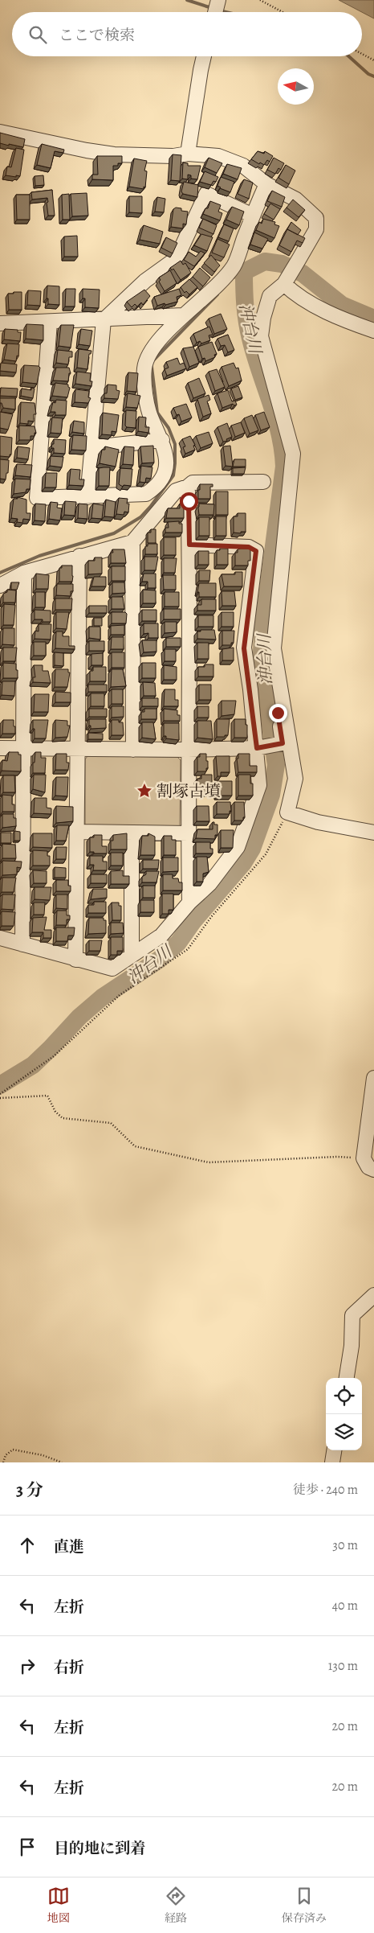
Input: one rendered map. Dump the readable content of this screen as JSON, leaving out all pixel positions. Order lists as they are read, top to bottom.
{
  "water": ["沖台川"],
  "places": {
    "place": ["割塚古墳"]
  },
  "north": "left",
  "page": {
    "search": "ここで検索",
    "heading": ["3 分", "徒歩 · 240 m"],
    "list": [
      ["直進", "30 m"],
      ["左折", "40 m"],
      ["右折", "130 m"],
      ["左折", "20 m"],
      ["左折", "20 m"],
      "目的地に到着"
    ],
    "nav": ["地図", "経路", "保存済み"]
  }
}
